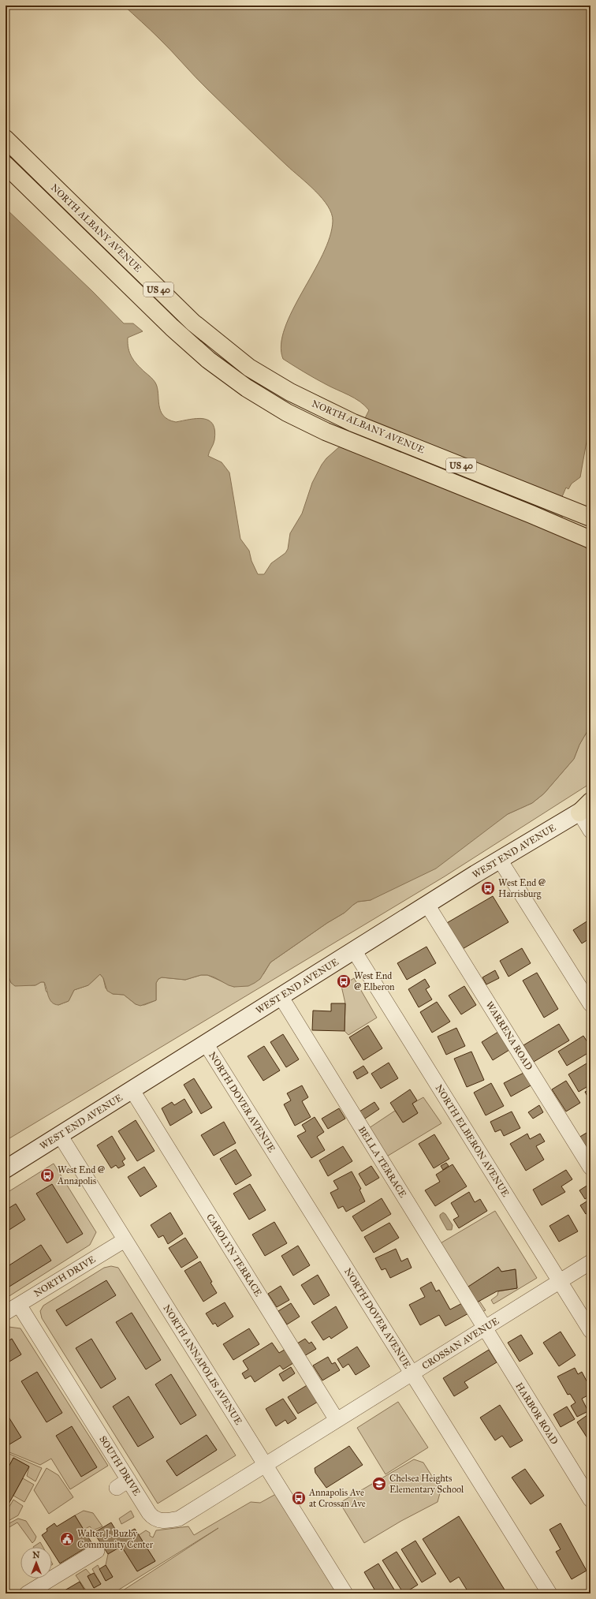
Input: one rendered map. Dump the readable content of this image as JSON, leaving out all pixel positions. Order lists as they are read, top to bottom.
{
  "streets": {
    "highway": ["NORTH ALBANY AVENUE", "US 40"],
    "main road": ["WEST END AVENUE"],
    "street": [
      "WARRENA ROAD",
      "NORTH DOVER AVENUE",
      "NORTH ELBERON AVENUE",
      "BELLA TERRACE",
      "CAROLYN TERRACE",
      "NORTH DRIVE",
      "CROSSAN AVENUE",
      "NORTH ANNAPOLIS AVENUE",
      "HARBOR ROAD",
      "SOUTH DRIVE"
    ]
  },
  "crossings": [
    ["WEST END AVENUE", "WARRENA ROAD"],
    ["WEST END AVENUE", "NORTH DOVER AVENUE"],
    ["WEST END AVENUE", "NORTH ELBERON AVENUE"],
    ["WEST END AVENUE", "BELLA TERRACE"],
    ["WEST END AVENUE", "CAROLYN TERRACE"],
    ["WEST END AVENUE", "NORTH ANNAPOLIS AVENUE"],
    ["NORTH DOVER AVENUE", "CROSSAN AVENUE"],
    ["NORTH ELBERON AVENUE", "CROSSAN AVENUE"],
    ["BELLA TERRACE", "CROSSAN AVENUE"],
    ["BELLA TERRACE", "HARBOR ROAD"],
    ["CAROLYN TERRACE", "CROSSAN AVENUE"],
    ["NORTH DRIVE", "NORTH ANNAPOLIS AVENUE"],
    ["NORTH DRIVE", "SOUTH DRIVE"],
    ["CROSSAN AVENUE", "NORTH ANNAPOLIS AVENUE"],
    ["CROSSAN AVENUE", "HARBOR ROAD"],
    ["CROSSAN AVENUE", "SOUTH DRIVE"],
    ["NORTH ANNAPOLIS AVENUE", "SOUTH DRIVE"]
  ],
  "places": {
    "bus stop": [
      "West End @ Harrisburg",
      "West End @ Elberon",
      "West End @ Annapolis",
      "Annapolis Ave at Crossan Ave"
    ],
    "school or university": ["Chelsea Heights Elementary School"],
    "public building": ["Walter J. Buzby Community Center"]
  },
  "north": "top"
}
